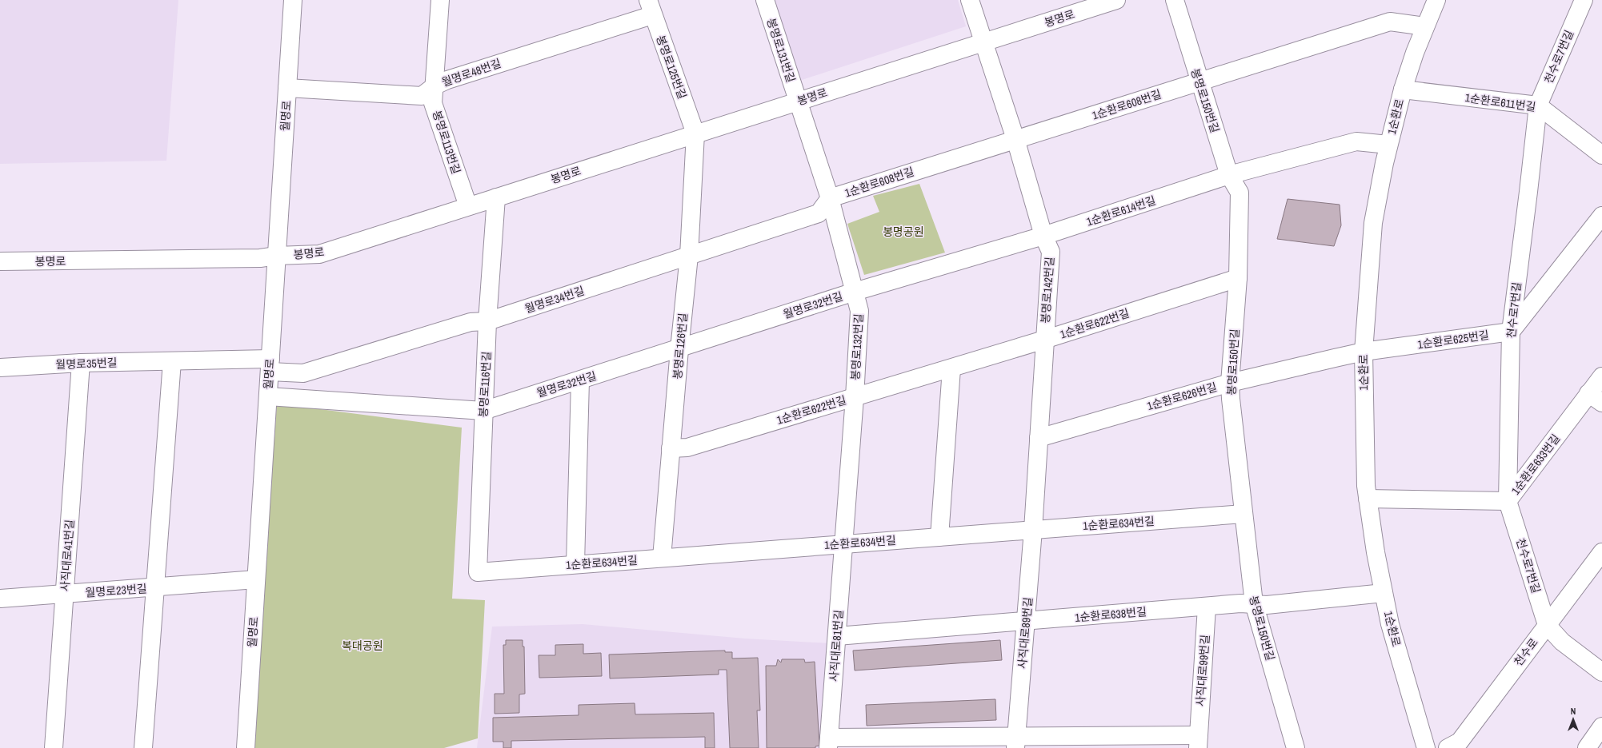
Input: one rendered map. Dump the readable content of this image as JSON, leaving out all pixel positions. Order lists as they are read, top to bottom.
{
  "streets": {
    "street": [
      "봉명로",
      "봉명로131번길",
      "천수로7번길",
      "봉명로125번길",
      "월명로48번길",
      "봉명로150번길",
      "1순환로611번길",
      "1순환로608번길",
      "월명로",
      "1순환로",
      "봉명로113번길",
      "1순환로614번길",
      "봉명로142번길",
      "월명로34번길",
      "월명로32번길",
      "1순환로622번길",
      "1순환로625번길",
      "봉명로126번길",
      "봉명로132번길",
      "월명로35번길",
      "봉명로116번길",
      "1순환로626번길",
      "1순환로633번길",
      "1순환로634번길",
      "사직대로41번길",
      "월명로23번길",
      "1순환로638번길",
      "사직대로89번길",
      "사직대로81번길",
      "천수로",
      "사직대로99번길"
    ]
  },
  "crossings": [
    ["봉명로", "봉명로131번길"],
    ["봉명로", "봉명로125번길"],
    ["봉명로", "월명로"],
    ["봉명로", "봉명로113번길"],
    ["봉명로", "봉명로142번길"],
    ["봉명로", "봉명로126번길"],
    ["봉명로", "봉명로132번길"],
    ["봉명로", "봉명로116번길"],
    ["봉명로131번길", "봉명로132번길"],
    ["천수로7번길", "1순환로611번길"],
    ["천수로7번길", "1순환로625번길"],
    ["천수로7번길", "1순환로633번길"],
    ["천수로7번길", "천수로"],
    ["봉명로125번길", "월명로48번길"],
    ["봉명로125번길", "봉명로126번길"],
    ["월명로48번길", "월명로"],
    ["월명로48번길", "봉명로113번길"],
    ["봉명로150번길", "1순환로608번길"],
    ["봉명로150번길", "1순환로614번길"],
    ["봉명로150번길", "1순환로622번길"],
    ["봉명로150번길", "1순환로626번길"],
    ["봉명로150번길", "1순환로634번길"],
    ["봉명로150번길", "1순환로638번길"],
    ["1순환로611번길", "1순환로"],
    ["1순환로608번길", "1순환로"],
    ["1순환로608번길", "봉명로142번길"],
    ["1순환로608번길", "월명로34번길"],
    ["1순환로608번길", "봉명로132번길"],
    ["월명로", "월명로34번길"],
    ["월명로", "월명로32번길"],
    ["월명로", "월명로35번길"],
    ["월명로", "월명로23번길"],
    ["1순환로", "1순환로614번길"],
    ["1순환로", "1순환로625번길"],
    ["1순환로", "1순환로626번길"],
    ["1순환로", "1순환로633번길"],
    ["1순환로", "1순환로638번길"],
    ["1순환로614번길", "봉명로142번길"],
    ["1순환로614번길", "월명로32번길"],
    ["1순환로614번길", "봉명로132번길"],
    ["봉명로142번길", "1순환로622번길"],
    ["봉명로142번길", "1순환로626번길"],
    ["봉명로142번길", "1순환로634번길"],
    ["봉명로142번길", "사직대로89번길"],
    ["월명로34번길", "봉명로126번길"],
    ["월명로34번길", "봉명로132번길"],
    ["월명로34번길", "월명로35번길"],
    ["월명로34번길", "봉명로116번길"],
    ["월명로32번길", "봉명로126번길"],
    ["월명로32번길", "봉명로132번길"],
    ["월명로32번길", "봉명로116번길"],
    ["1순환로622번길", "봉명로126번길"],
    ["1순환로622번길", "봉명로132번길"],
    ["1순환로625번길", "1순환로626번길"],
    ["봉명로126번길", "1순환로634번길"],
    ["봉명로132번길", "1순환로634번길"],
    ["봉명로132번길", "사직대로81번길"],
    ["월명로35번길", "사직대로41번길"],
    ["월명로35번길", "월명로23번길"],
    ["봉명로116번길", "1순환로634번길"],
    ["1순환로634번길", "사직대로89번길"],
    ["1순환로634번길", "사직대로81번길"],
    ["사직대로41번길", "월명로23번길"],
    ["1순환로638번길", "사직대로89번길"],
    ["1순환로638번길", "사직대로81번길"],
    ["1순환로638번길", "사직대로99번길"],
    ["사직대로89번길", "사직대로99번길"]
  ],
  "parks": ["봉명공원", "복대공원"],
  "north": "top"
}
